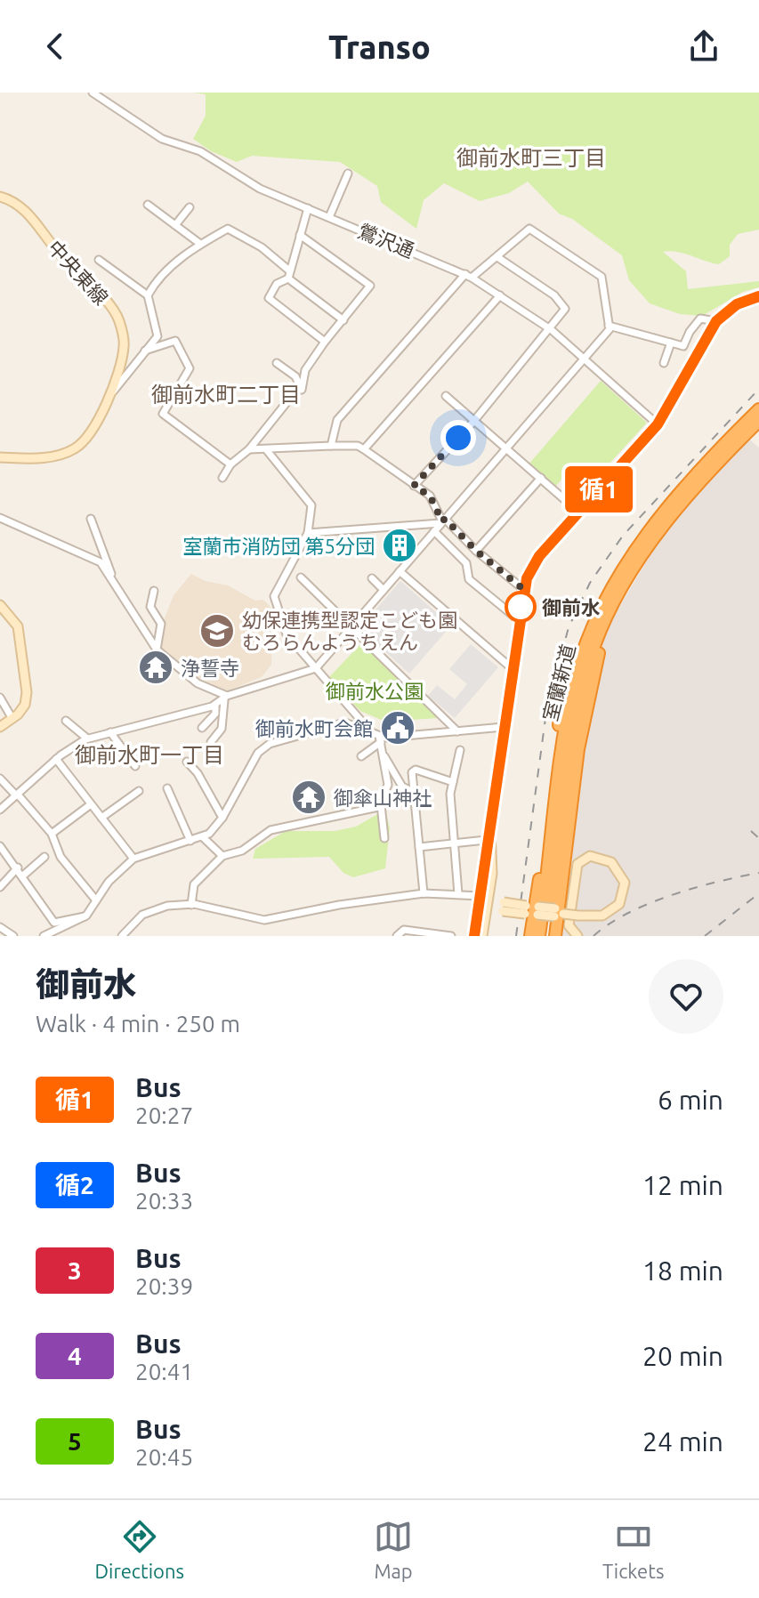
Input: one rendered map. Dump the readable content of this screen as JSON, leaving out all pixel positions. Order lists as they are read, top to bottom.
{
  "streets": {
    "highway": ["室蘭新道"],
    "street": ["鶯沢通", "中央東線"]
  },
  "districts": ["御前水町三丁目", "御前水町二丁目", "御前水町一丁目"],
  "parks": ["御前水公園"],
  "places": {
    "building": ["室蘭市消防団 第5分団"],
    "other": ["御前水"],
    "school or university": ["幼保連携型認定こども園 むろらんようちえん"],
    "temple": ["浄誓寺", "御傘山神社"],
    "public building": ["御前水町会館"]
  },
  "lines": ["bus line 循1"],
  "page": {
    "header": "Transo",
    "on_map": "循1",
    "heading": ["御前水", "Walk · 4 min · 250 m"],
    "list": [
      {
        "mark": "循1",
        "name": "Bus",
        "note": "20:27",
        "value": "6 min"
      },
      {
        "mark": "循2",
        "name": "Bus",
        "note": "20:33",
        "value": "12 min"
      },
      {
        "mark": "3",
        "name": "Bus",
        "note": "20:39",
        "value": "18 min"
      },
      {
        "mark": "4",
        "name": "Bus",
        "note": "20:41",
        "value": "20 min"
      },
      {
        "mark": "5",
        "name": "Bus",
        "note": "20:45",
        "value": "24 min"
      }
    ],
    "tabs": ["Directions", "Map", "Tickets"]
  }
}
